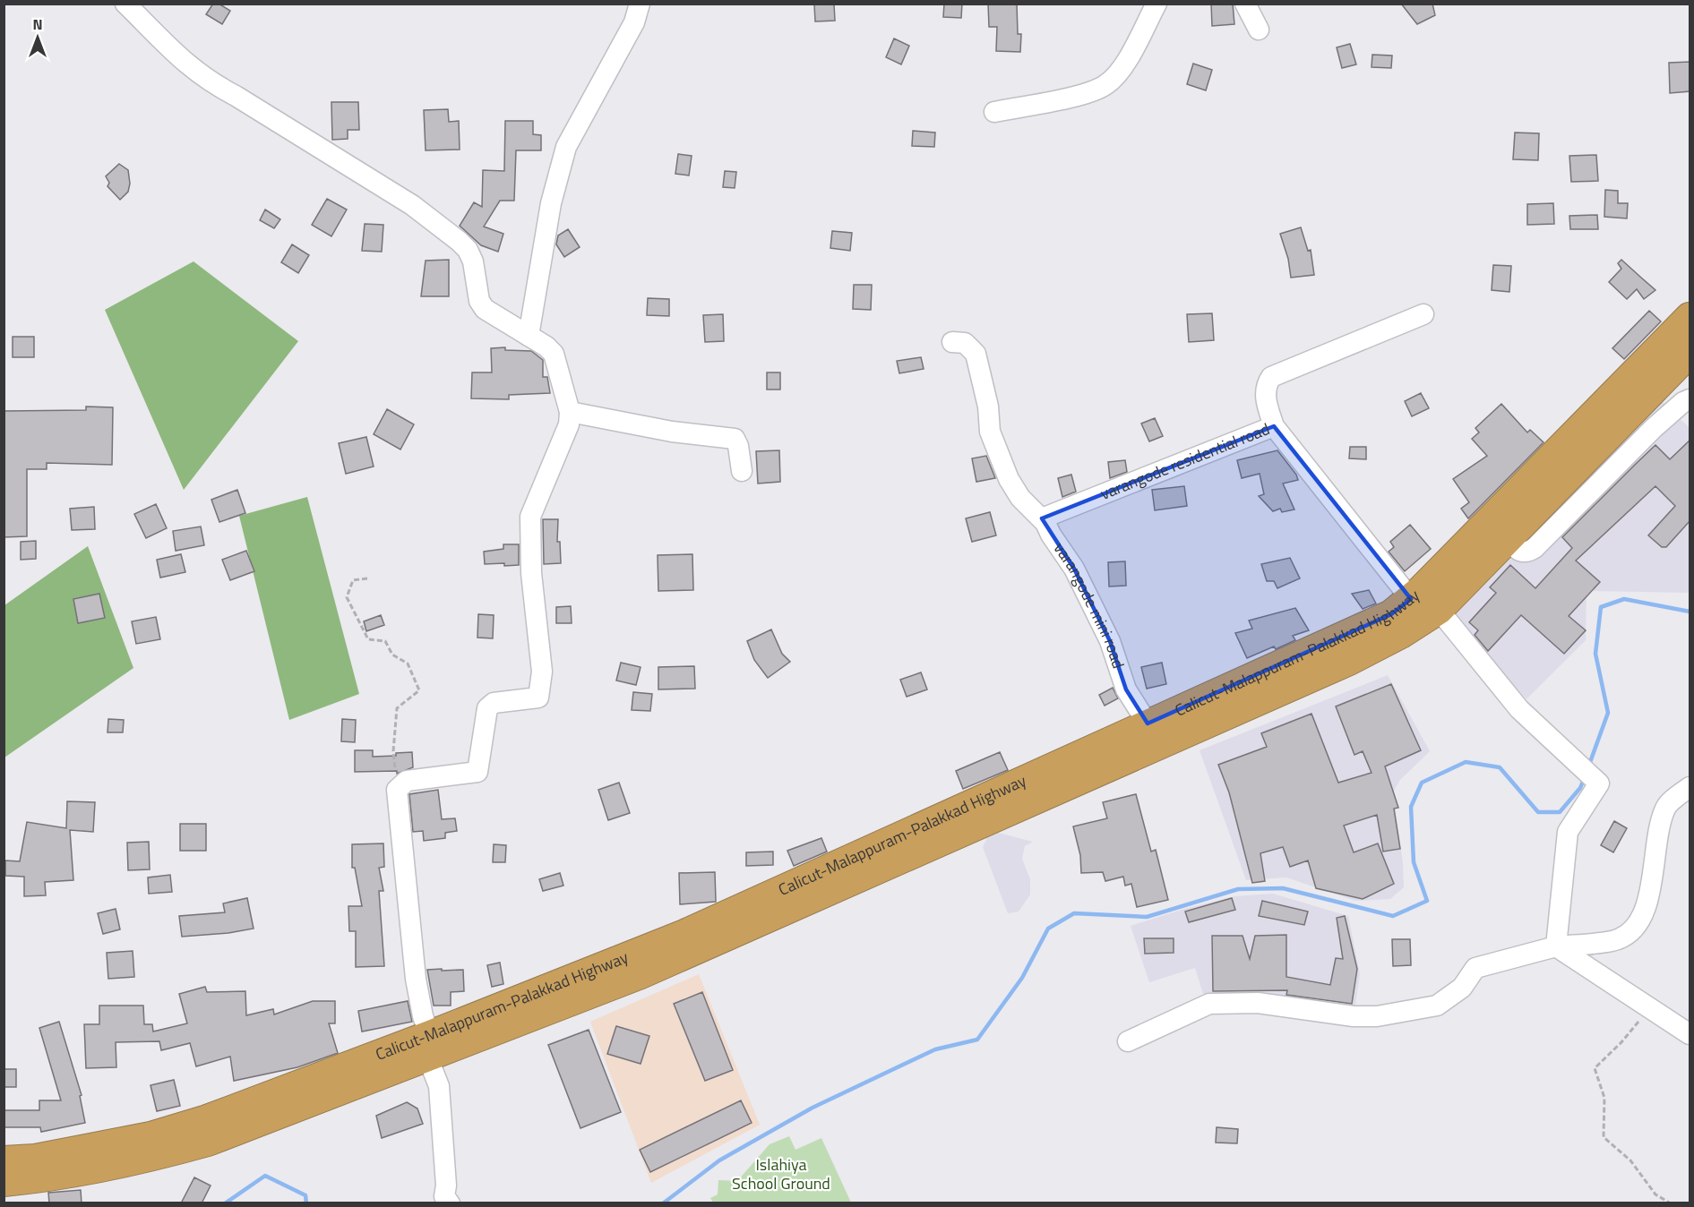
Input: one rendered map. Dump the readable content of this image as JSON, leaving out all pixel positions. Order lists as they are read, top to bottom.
{
  "streets": {
    "highway": ["Calicut-Malappuram-Palakkad Highway"],
    "street": ["varangode residential road", "varangode mini road"]
  },
  "crossings": [
    ["varangode residential road", "varangode mini road"],
    ["varangode residential road", "Calicut-Malappuram-Palakkad Highway"],
    ["varangode mini road", "Calicut-Malappuram-Palakkad Highway"]
  ],
  "parks": ["Islahiya School Ground"],
  "north": "top"
}
